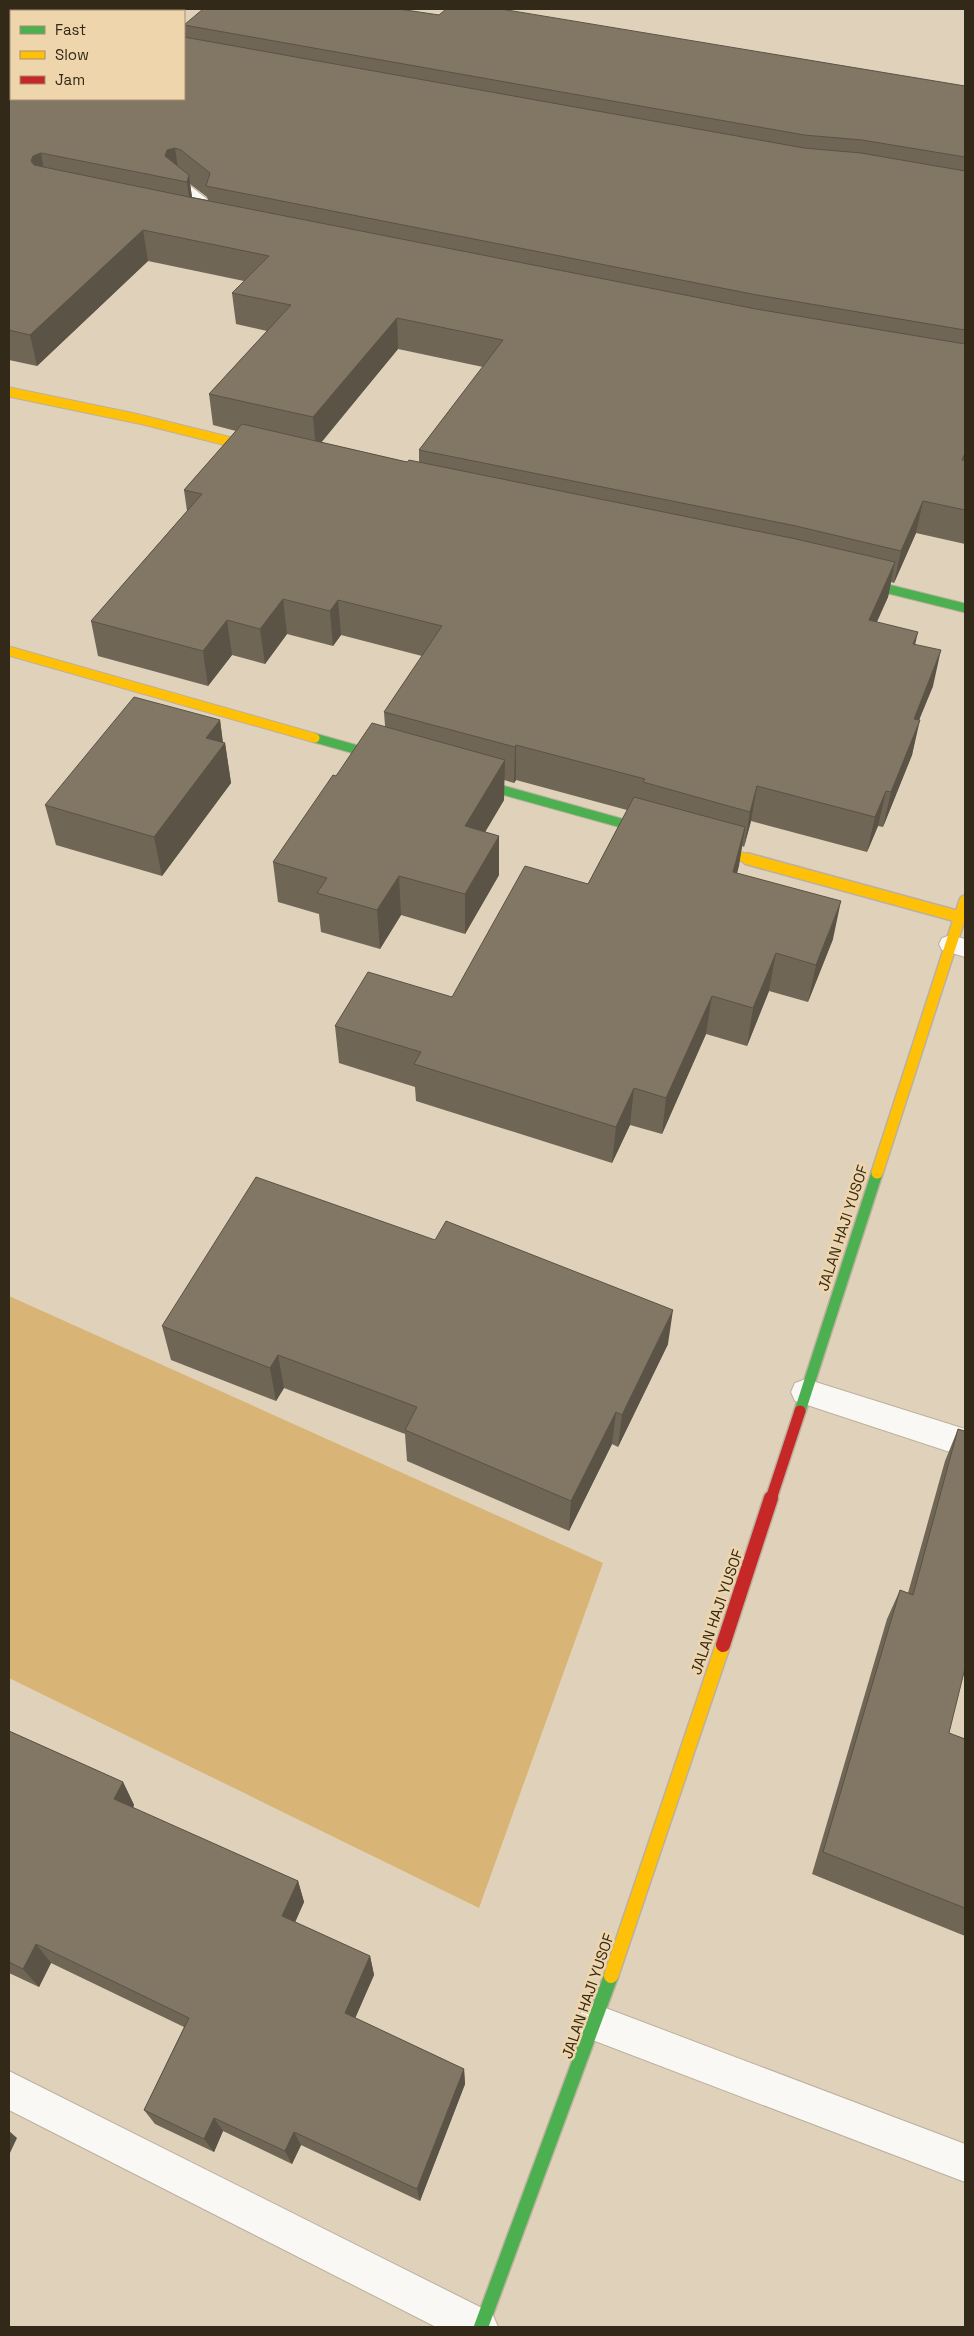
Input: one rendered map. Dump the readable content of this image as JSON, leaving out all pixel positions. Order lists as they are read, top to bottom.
{
  "streets": {
    "street": ["JALAN HAJI YUSOF"]
  },
  "legend": ["Fast", "Slow", "Jam"]
}
